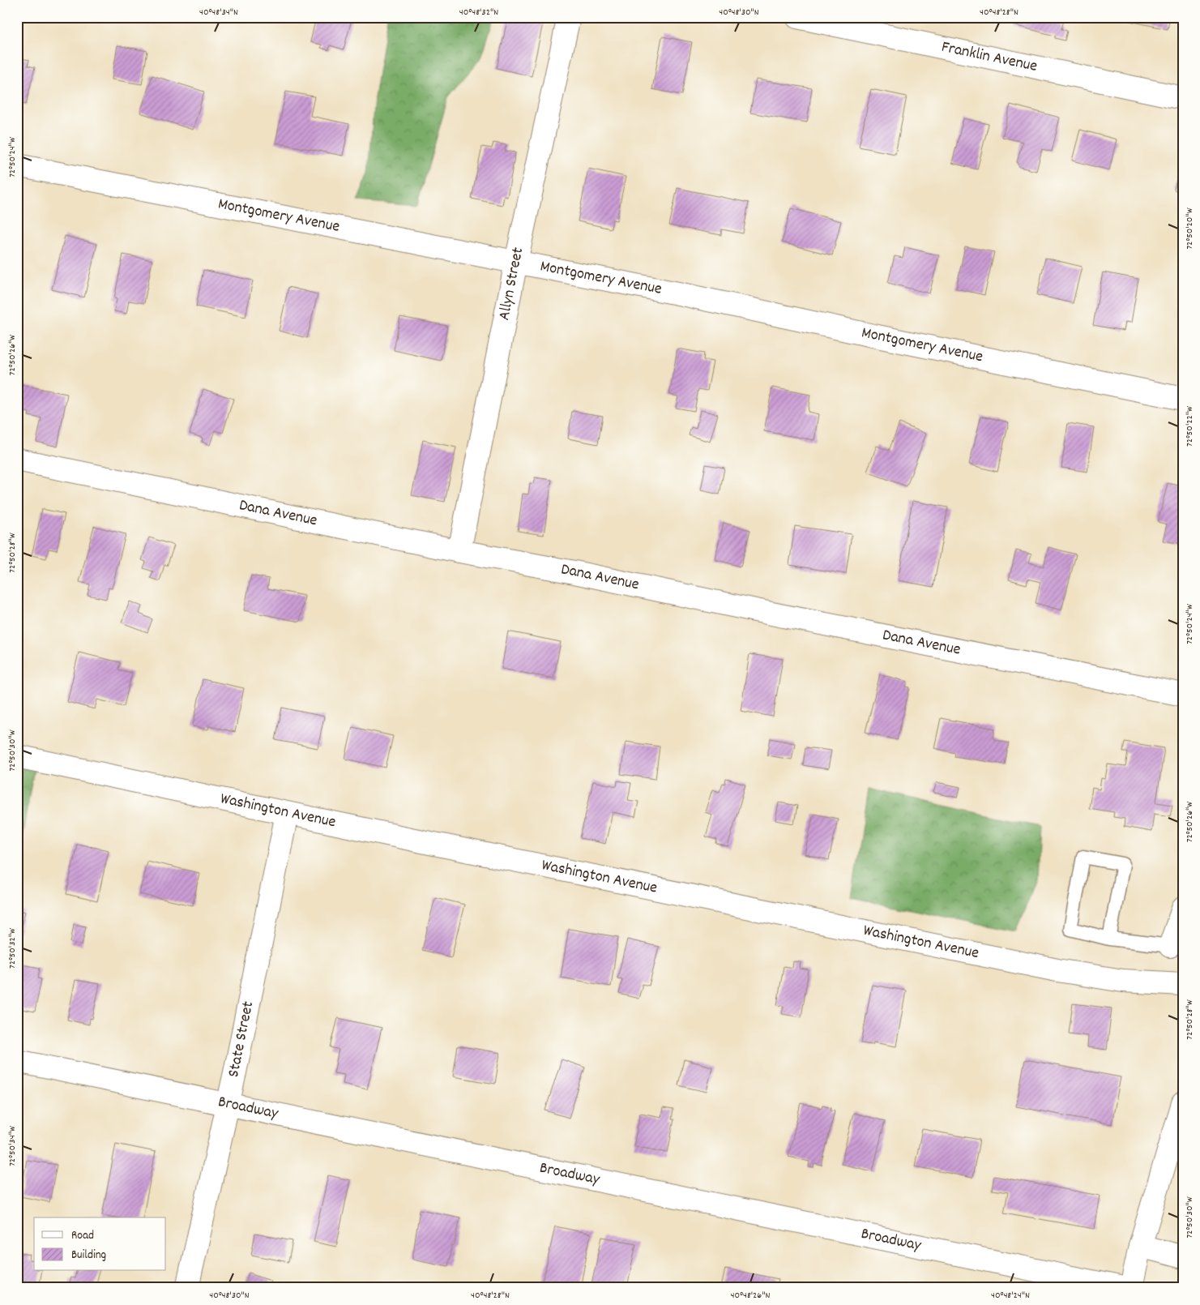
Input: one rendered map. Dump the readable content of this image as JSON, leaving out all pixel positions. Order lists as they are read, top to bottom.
{
  "streets": {
    "street": [
      "Franklin Avenue",
      "Montgomery Avenue",
      "Allyn Street",
      "Dana Avenue",
      "Washington Avenue",
      "State Street",
      "Broadway"
    ]
  },
  "crossings": [
    ["Montgomery Avenue", "Allyn Street"],
    ["Allyn Street", "Dana Avenue"],
    ["Washington Avenue", "State Street"],
    ["State Street", "Broadway"]
  ],
  "legend": ["Road", "Building"],
  "coordinates": [
    "40°48'34\"N",
    "40°48'32\"N",
    "40°48'30\"N",
    "40°48'28\"N",
    "72°50'24\"W",
    "72°50'20\"W",
    "72°50'26\"W",
    "72°50'22\"W",
    "72°50'28\"W",
    "72°50'30\"W",
    "72°50'32\"W",
    "72°50'34\"W",
    "40°48'26\"N",
    "40°48'24\"N"
  ]
}
